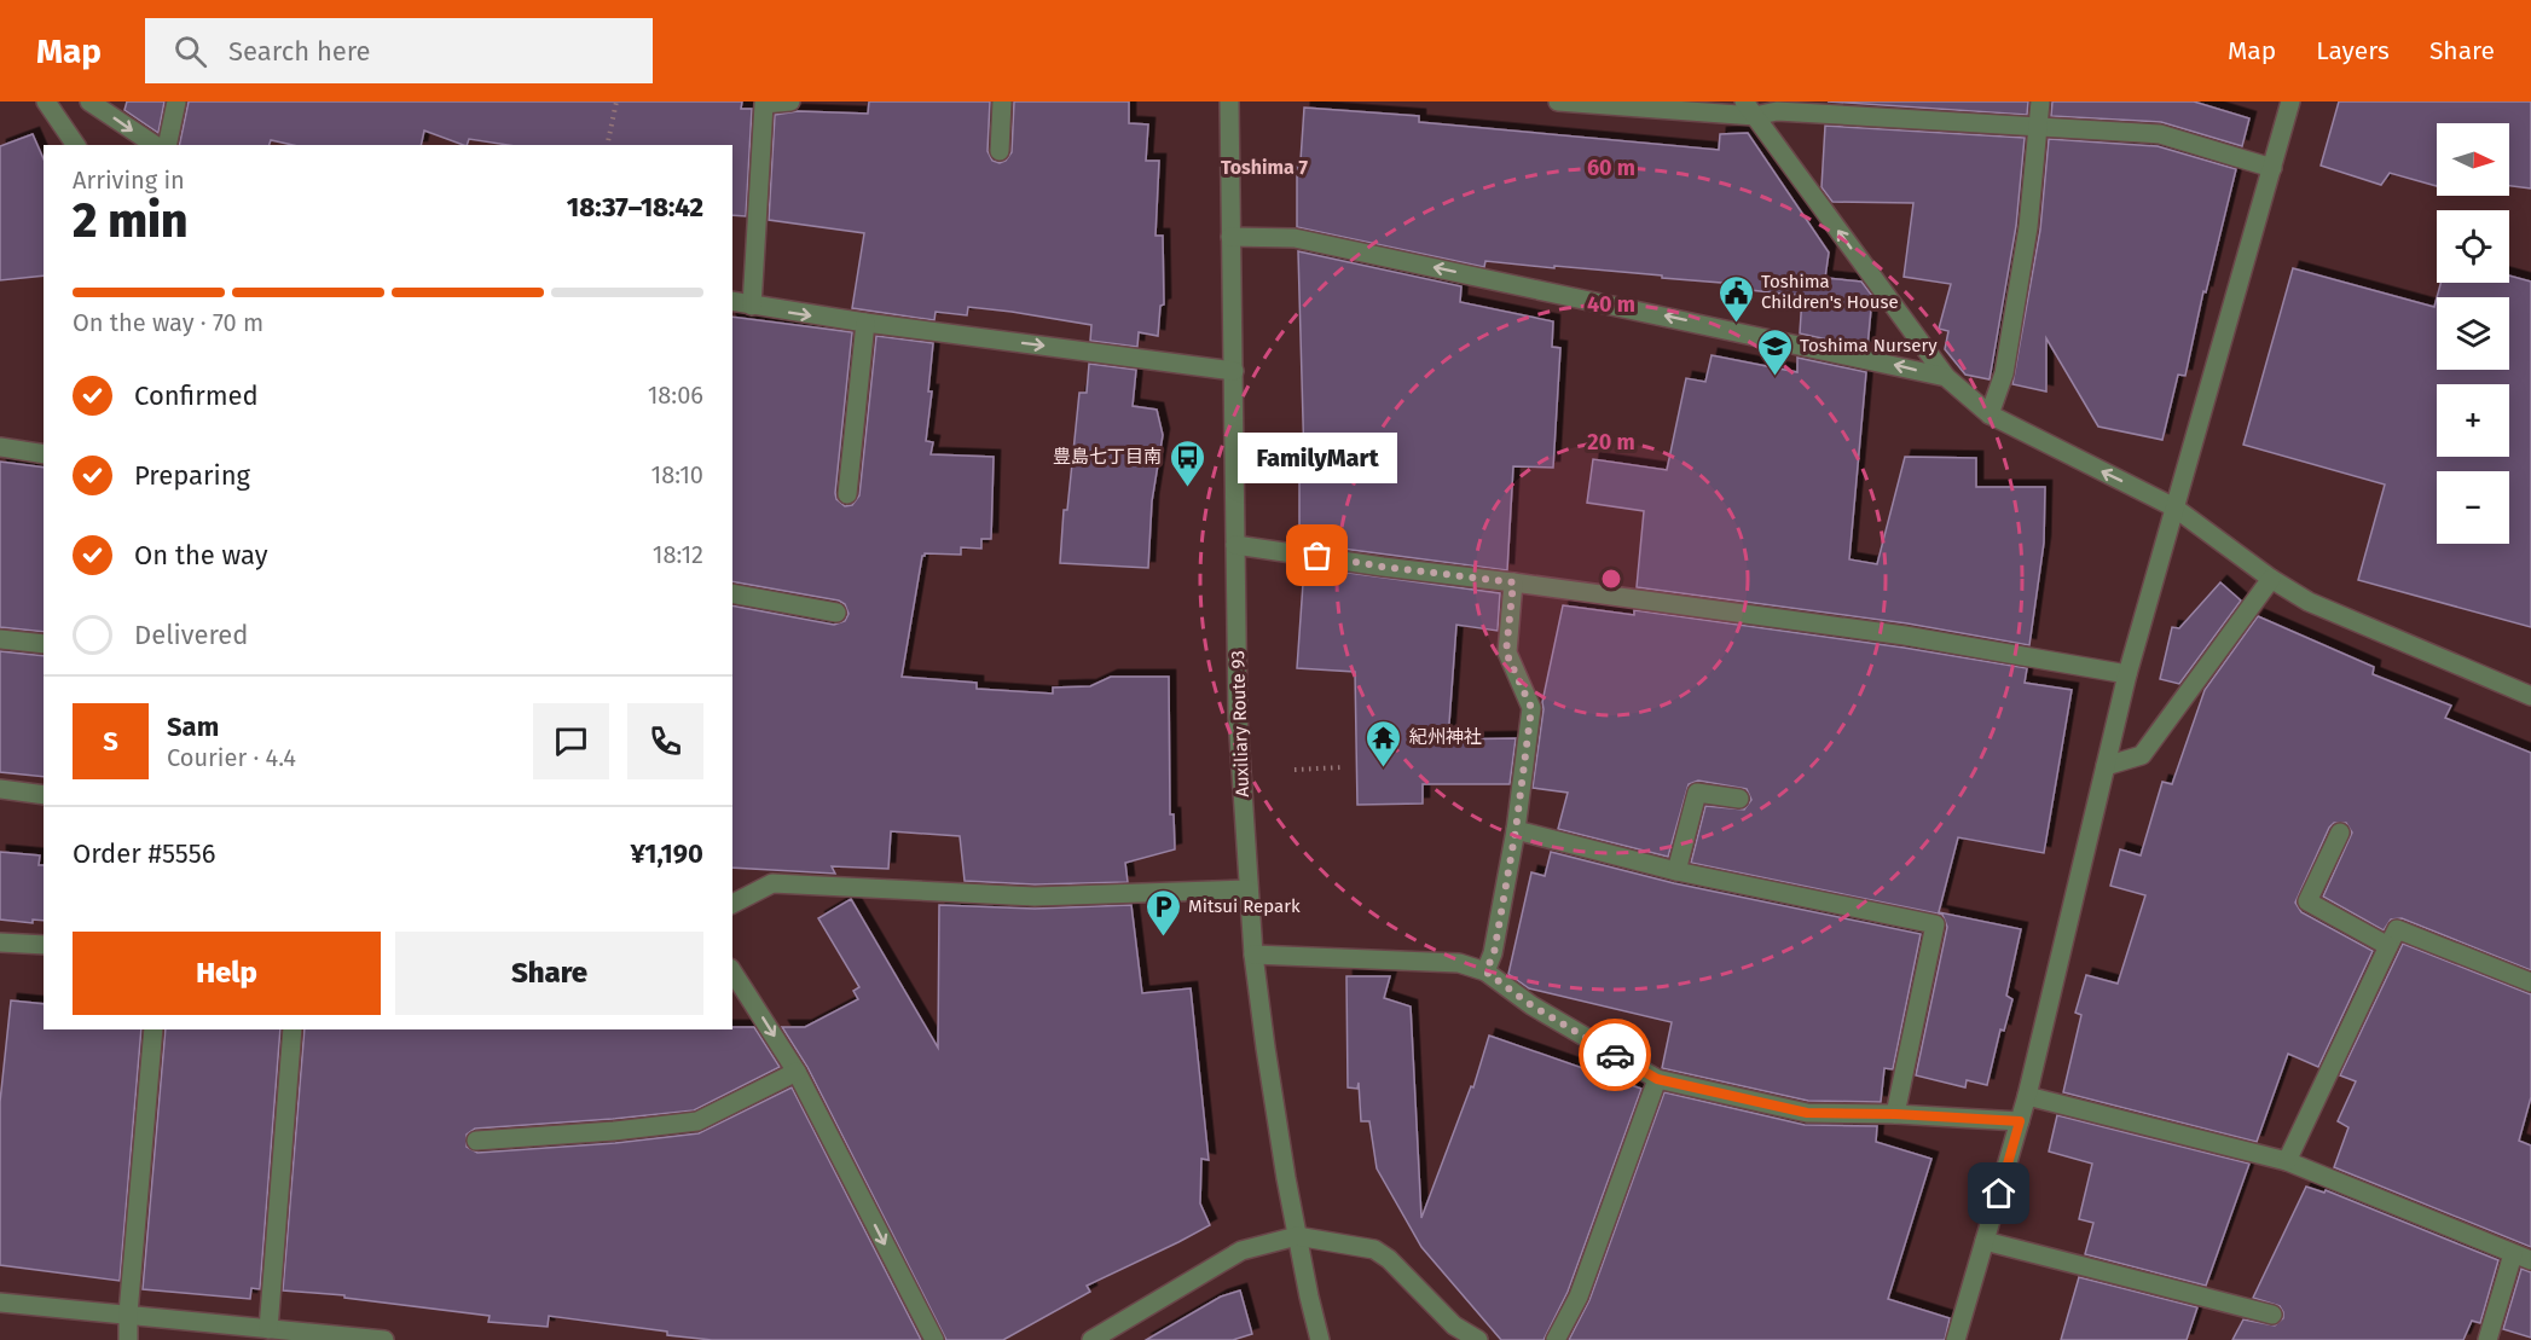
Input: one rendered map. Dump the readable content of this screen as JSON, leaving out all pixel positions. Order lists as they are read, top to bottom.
{
  "streets": {
    "street": ["Auxiliary Route 93"]
  },
  "districts": ["Toshima 7"],
  "places": {
    "public building": ["Toshima Children's House"],
    "school or university": ["Toshima Nursery"],
    "bus stop": ["豊島七丁目南"],
    "other": ["FamilyMart"],
    "temple": ["紀州神社"],
    "parking": ["Mitsui Repark"]
  },
  "north": "right",
  "page": {
    "header": "Map",
    "search": "Search here",
    "nav": ["Map", "Layers", "Share"],
    "map_buttons": ["+", "−"],
    "heading": ["2 min", "Arriving in", "18:37–18:42"],
    "panel": [
      "Sam",
      "Courier · 4.4",
      "Order #5556",
      "¥1,190"
    ],
    "bar": "On the way · 70 m",
    "list": [
      ["Confirmed", "18:06"],
      ["Preparing", "18:10"],
      ["On the way", "18:12"],
      "Delivered"
    ],
    "bubble": "FamilyMart",
    "round": "S",
    "buttons": ["Help", "Share"]
  },
  "rings": ["60 m", "40 m", "20 m"]
}
